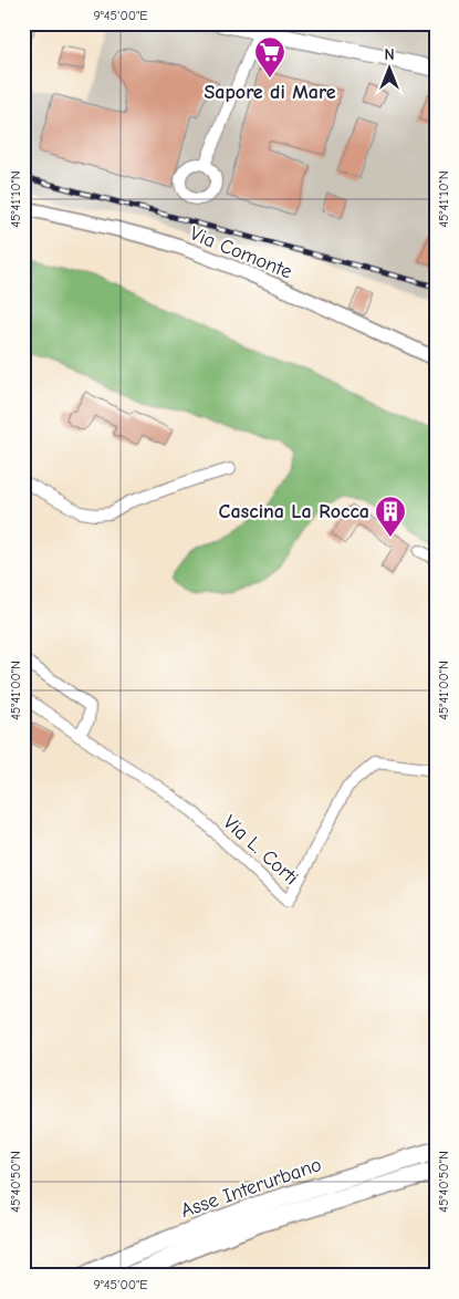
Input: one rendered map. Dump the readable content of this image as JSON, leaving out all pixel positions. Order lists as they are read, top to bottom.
{
  "streets": {
    "highway": ["Asse Interurbano"],
    "street": ["Via Comonte", "Via L. Corti"]
  },
  "places": {
    "supermarket": ["Sapore di Mare"],
    "building": ["Cascina La Rocca"]
  },
  "north": "top",
  "coordinates": [
    "9°45'00\"E",
    "45°41'10\"N",
    "45°41'00\"N",
    "45°40'50\"N"
  ]
}
